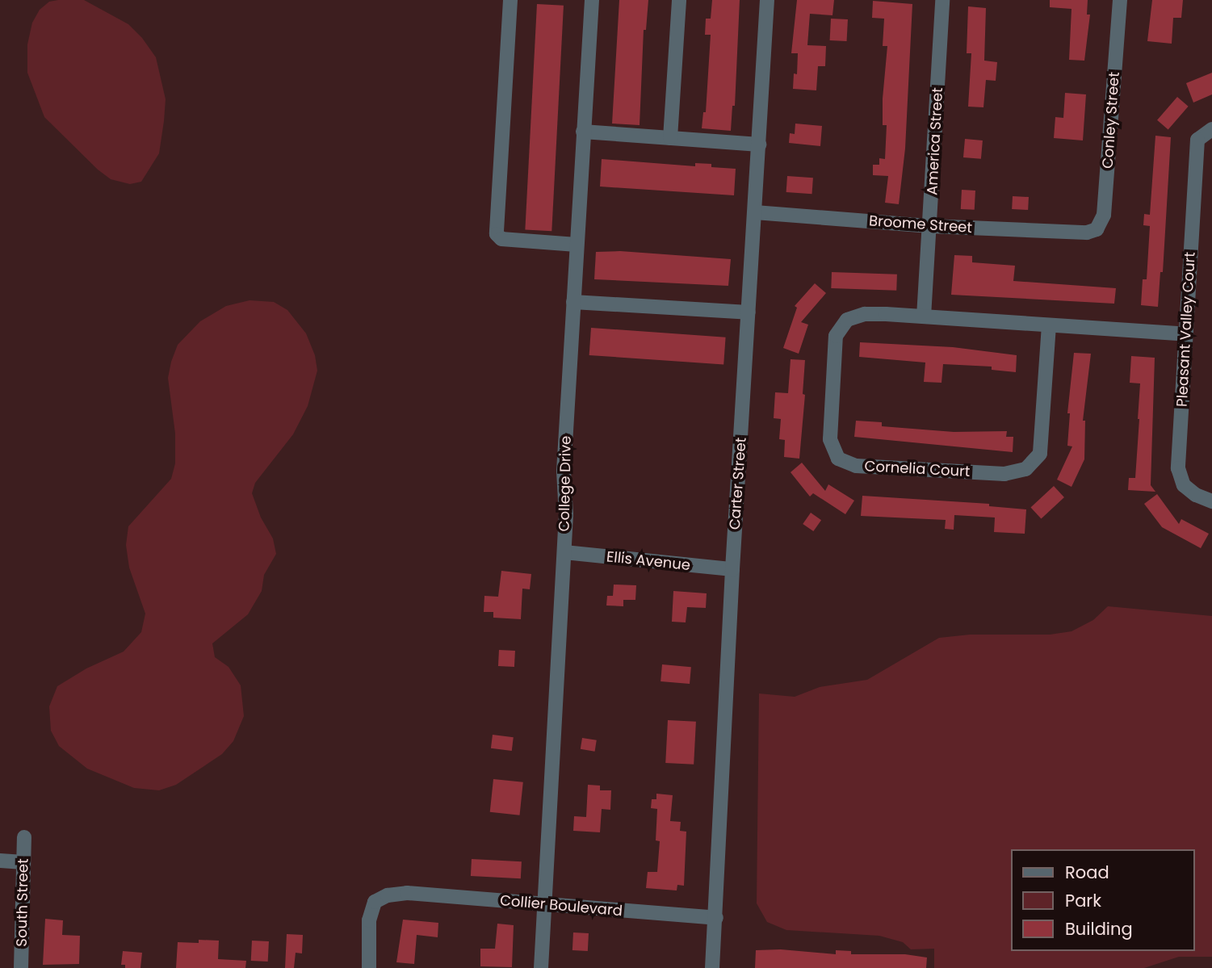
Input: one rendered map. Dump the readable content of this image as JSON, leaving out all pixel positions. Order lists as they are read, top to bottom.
{
  "streets": {
    "street": [
      "Conley Street",
      "America Street",
      "Broome Street",
      "Pleasant Valley Court",
      "Cornelia Court",
      "College Drive",
      "Carter Street",
      "Ellis Avenue",
      "South Street",
      "Collier Boulevard"
    ]
  },
  "crossings": [
    ["Conley Street", "Broome Street"],
    ["America Street", "Broome Street"],
    ["America Street", "Cornelia Court"],
    ["Broome Street", "Carter Street"],
    ["Pleasant Valley Court", "Cornelia Court"],
    ["College Drive", "Ellis Avenue"],
    ["College Drive", "Collier Boulevard"],
    ["Carter Street", "Ellis Avenue"],
    ["Carter Street", "Collier Boulevard"]
  ],
  "legend": ["Road", "Park", "Building"]
}
